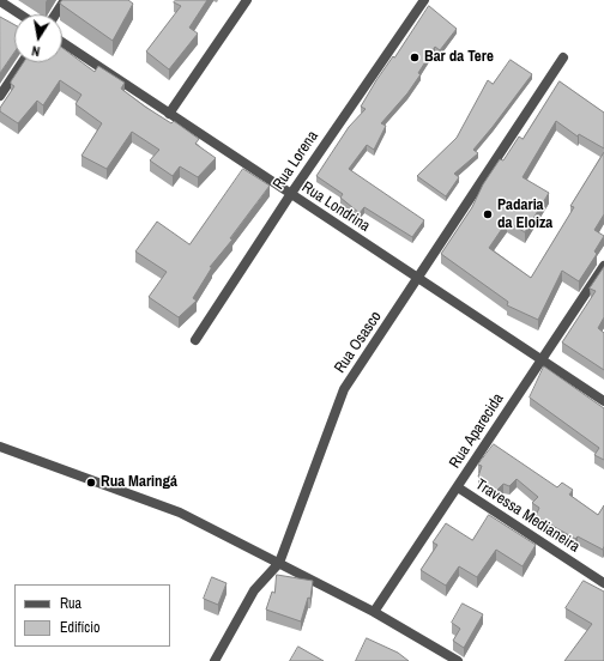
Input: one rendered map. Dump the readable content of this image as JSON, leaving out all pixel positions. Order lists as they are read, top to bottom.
{
  "streets": {
    "street": [
      "Rua Lorena",
      "Rua Londrina",
      "Rua Osasco",
      "Rua Aparecida",
      "Travessa Medianeira"
    ]
  },
  "crossings": [
    ["Rua Lorena", "Rua Londrina"],
    ["Rua Londrina", "Rua Osasco"],
    ["Rua Londrina", "Rua Aparecida"],
    ["Rua Aparecida", "Travessa Medianeira"]
  ],
  "places": ["Bar da Tere", "Padaria da Eloiza", "Rua Maringá"],
  "legend": ["Rua", "Edifício"],
  "north": "bottom"
}
